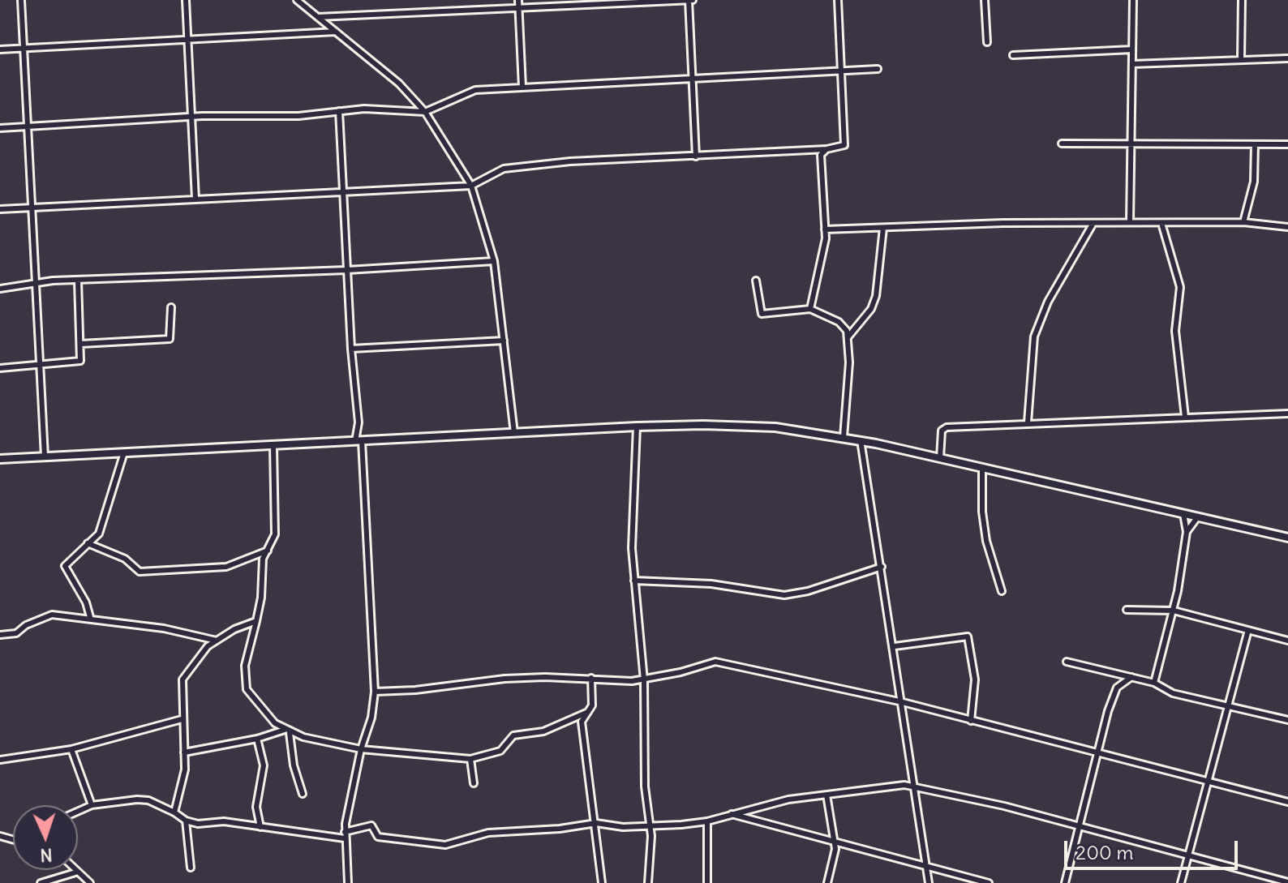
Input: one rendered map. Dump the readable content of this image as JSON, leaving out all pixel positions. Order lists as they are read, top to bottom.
{
  "scale_bar": "200 m",
  "north": "bottom"
}
